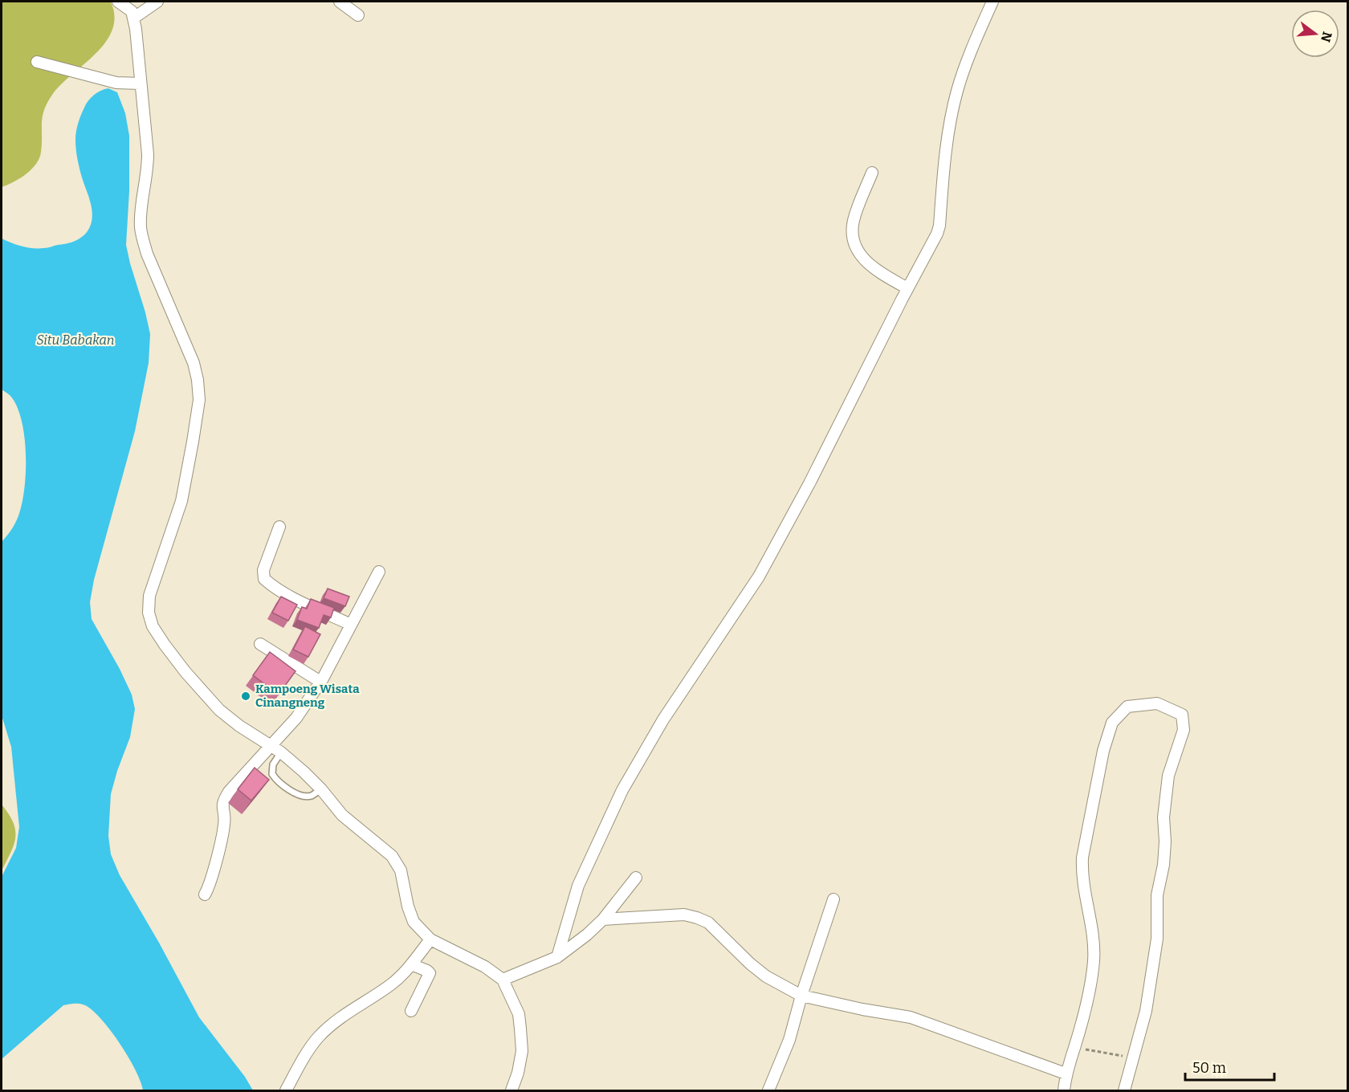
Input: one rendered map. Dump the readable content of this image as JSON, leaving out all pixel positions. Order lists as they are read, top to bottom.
{
  "water": ["Situ Babakan"],
  "places": ["Kampoeng Wisata Cinangneng"],
  "scale_bar": "50 m",
  "north": "right"
}
